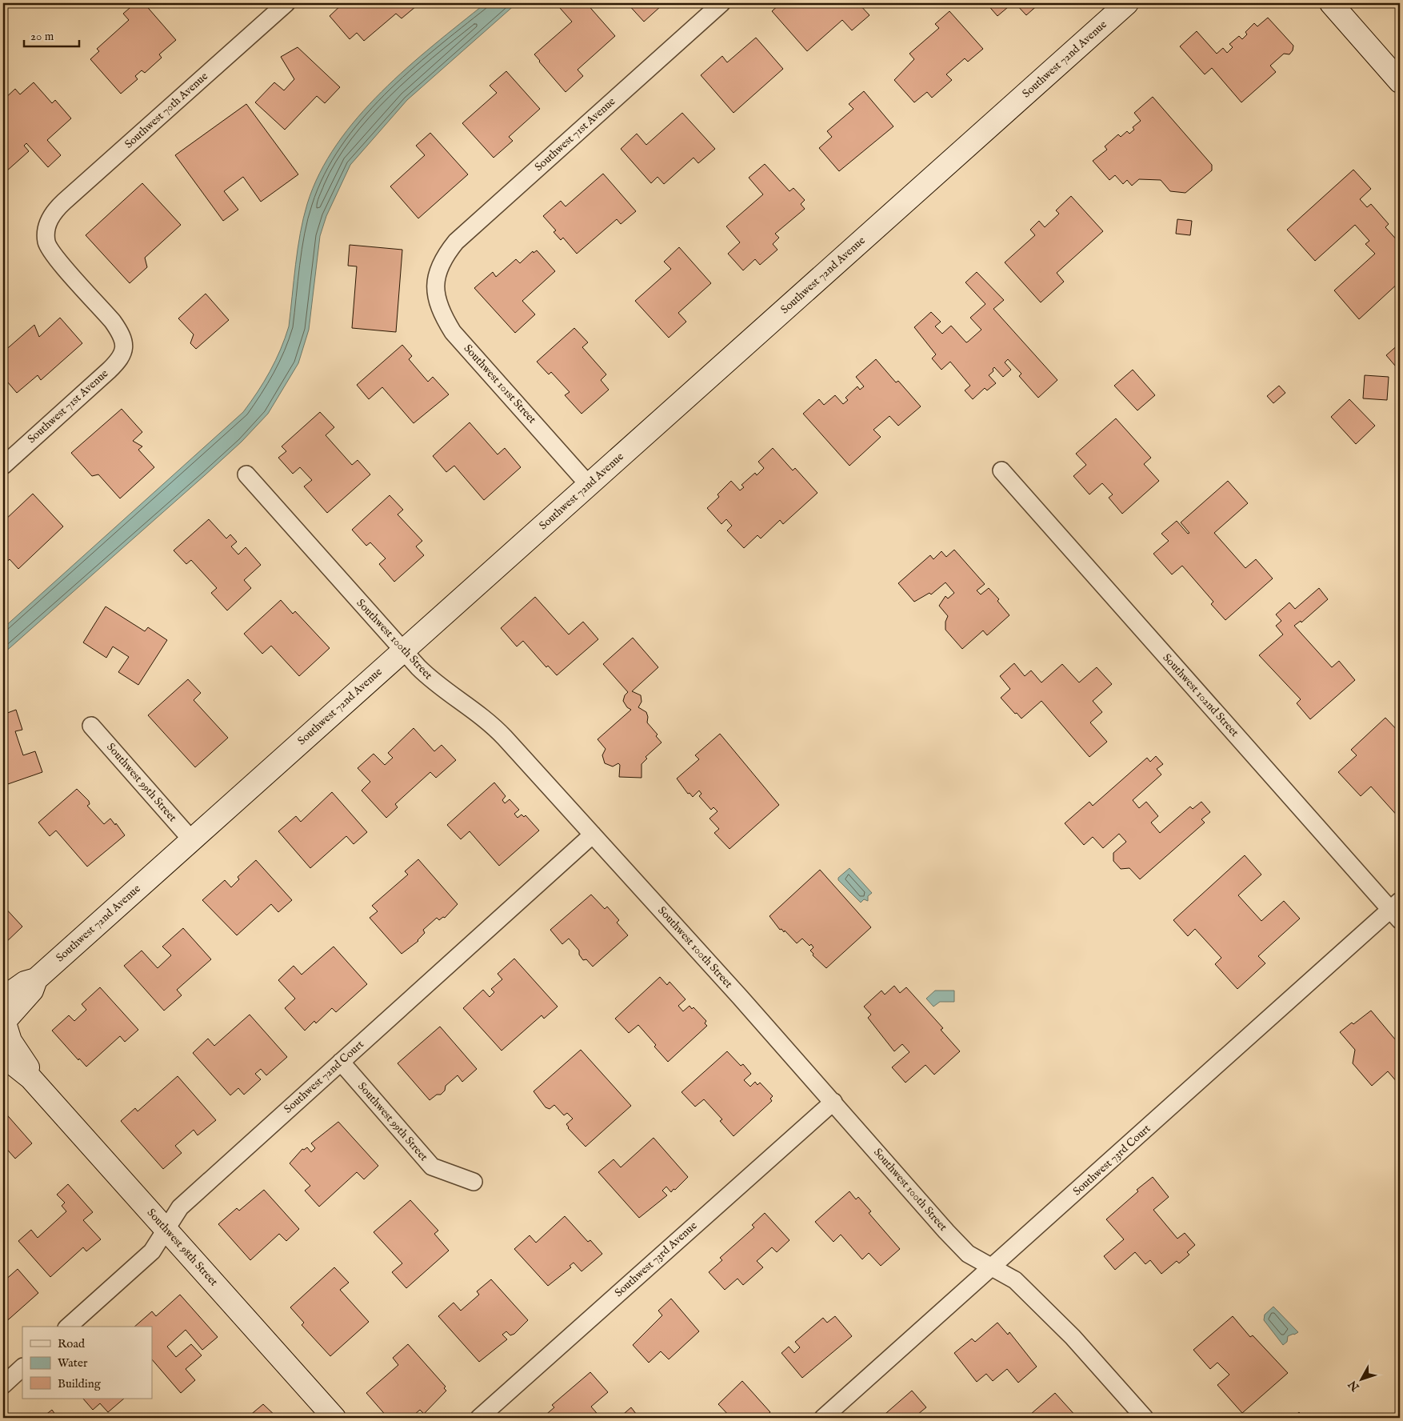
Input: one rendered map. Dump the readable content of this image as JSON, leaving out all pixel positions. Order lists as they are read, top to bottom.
{
  "streets": {
    "street": [
      "Southwest 72nd Avenue",
      "Southwest 70th Avenue",
      "Southwest 71st Avenue",
      "Southwest 101st Street",
      "Southwest 100th Street",
      "Southwest 102nd Street",
      "Southwest 99th Street",
      "Southwest 72nd Court",
      "Southwest 73rd Court",
      "Southwest 98th Street",
      "Southwest 73rd Avenue"
    ]
  },
  "crossings": [
    ["Southwest 72nd Avenue", "Southwest 101st Street"],
    ["Southwest 72nd Avenue", "Southwest 100th Street"],
    ["Southwest 72nd Avenue", "Southwest 99th Street"],
    ["Southwest 72nd Avenue", "Southwest 98th Street"],
    ["Southwest 70th Avenue", "Southwest 71st Avenue"],
    ["Southwest 71st Avenue", "Southwest 101st Street"],
    ["Southwest 100th Street", "Southwest 72nd Court"],
    ["Southwest 100th Street", "Southwest 73rd Court"],
    ["Southwest 100th Street", "Southwest 73rd Avenue"],
    ["Southwest 102nd Street", "Southwest 73rd Court"],
    ["Southwest 99th Street", "Southwest 72nd Court"],
    ["Southwest 72nd Court", "Southwest 98th Street"]
  ],
  "legend": ["Road", "Water", "Building"],
  "scale_bar": "20 m",
  "north": "bottom left"
}
